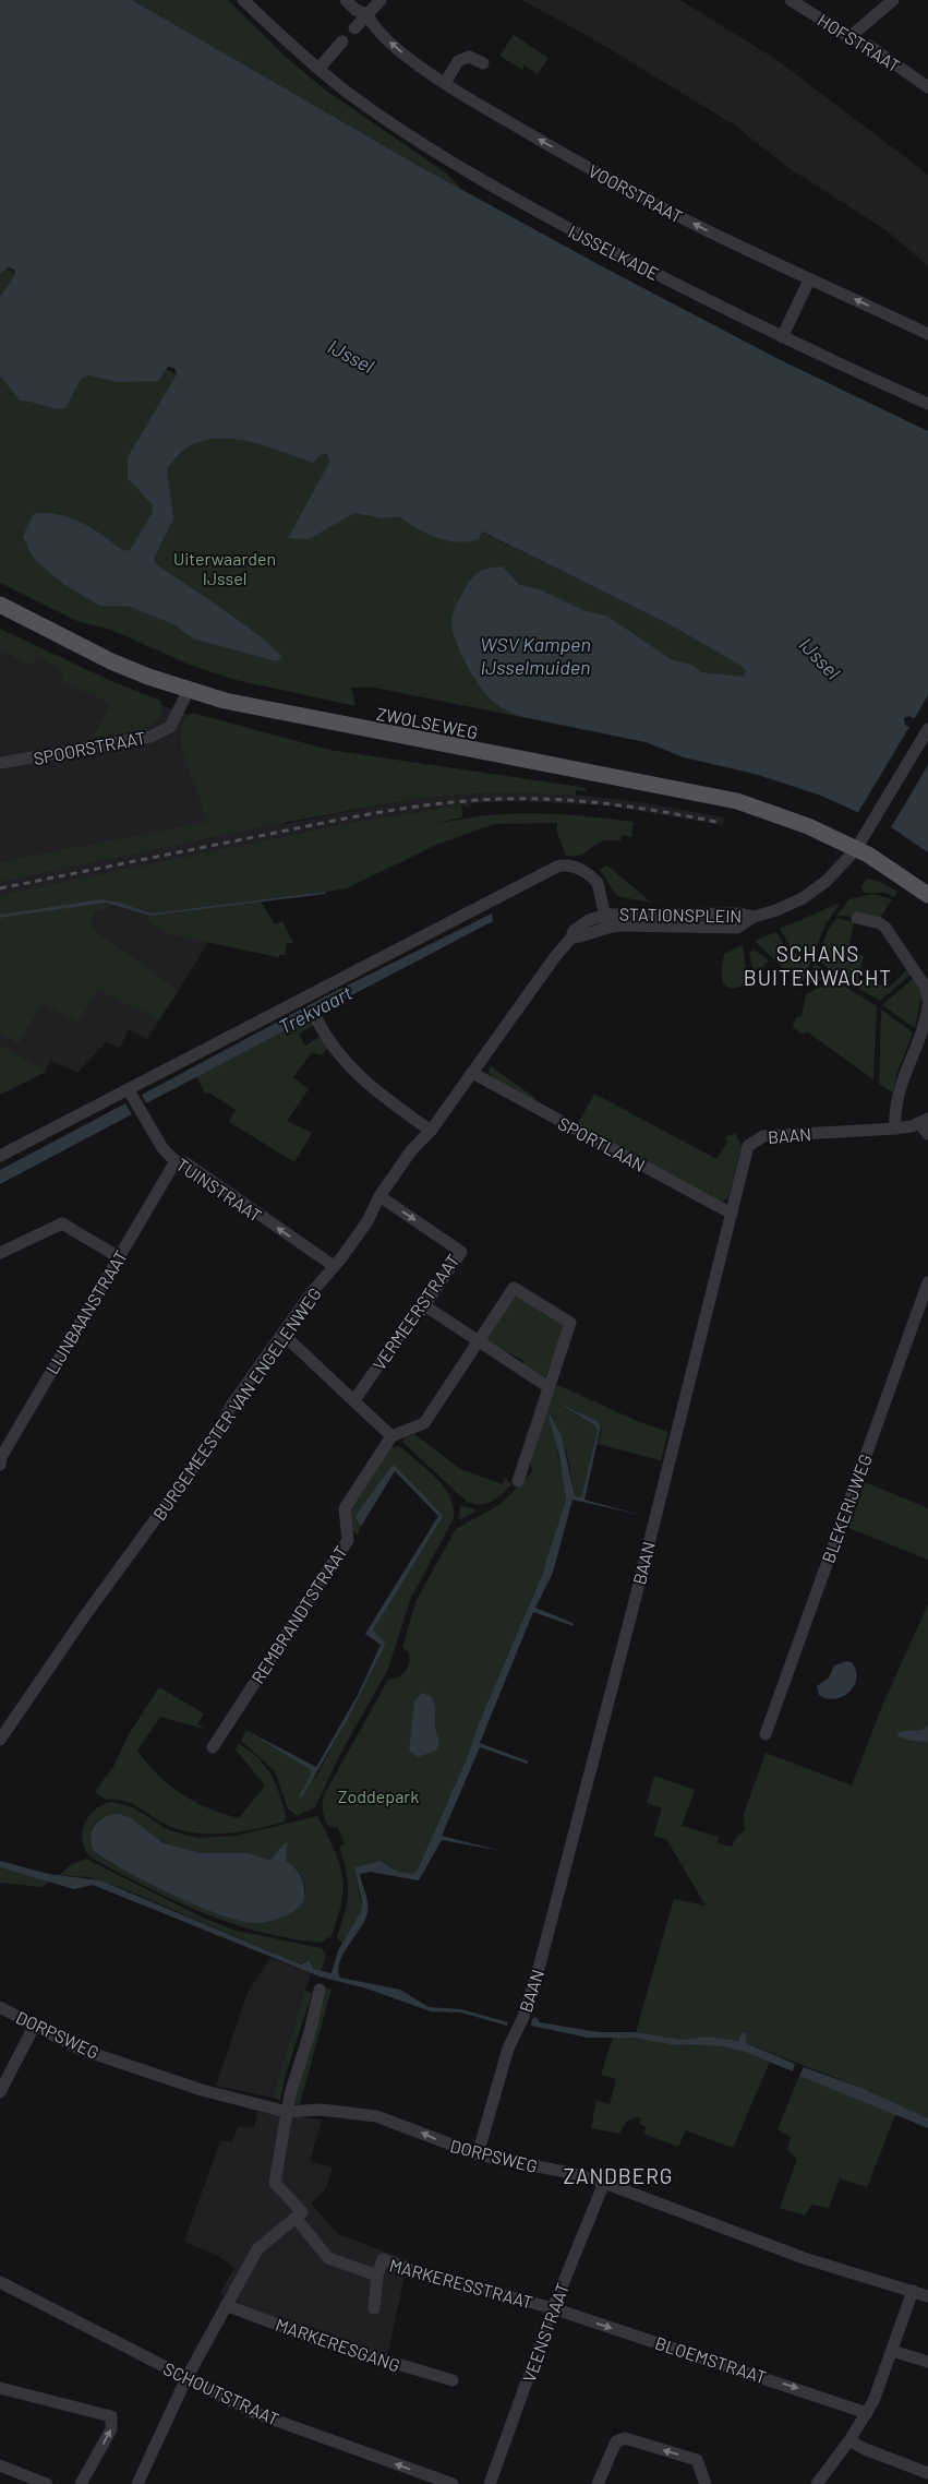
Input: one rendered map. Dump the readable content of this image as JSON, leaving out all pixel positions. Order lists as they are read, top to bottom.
{
  "streets": {
    "main road": ["ZWOLSEWEG"],
    "street": [
      "HOFSTRAAT",
      "VOORSTRAAT",
      "IJSSELKADE",
      "SPOORSTRAAT",
      "STATIONSPLEIN",
      "BAAN",
      "SPORTLAAN",
      "TUINSTRAAT",
      "LIJNBAANSTRAAT",
      "VERMEERSTRAAT",
      "BURGEMEESTER VAN ENGELENWEG",
      "BLEKERIJWEG",
      "REMBRANDTSTRAAT",
      "DORPSWEG",
      "MARKERESSTRAAT",
      "VEENSTRAAT",
      "MARKERESGANG",
      "BLOEMSTRAAT",
      "SCHOUTSTRAAT"
    ]
  },
  "crossings": [
    ["ZWOLSEWEG", "SPOORSTRAAT"],
    ["ZWOLSEWEG", "STATIONSPLEIN"],
    ["STATIONSPLEIN", "BURGEMEESTER VAN ENGELENWEG"],
    ["BAAN", "SPORTLAAN"],
    ["BAAN", "DORPSWEG"],
    ["SPORTLAAN", "BURGEMEESTER VAN ENGELENWEG"],
    ["TUINSTRAAT", "LIJNBAANSTRAAT"],
    ["TUINSTRAAT", "BURGEMEESTER VAN ENGELENWEG"],
    ["VERMEERSTRAAT", "BURGEMEESTER VAN ENGELENWEG"],
    ["DORPSWEG", "VEENSTRAAT"],
    ["MARKERESSTRAAT", "VEENSTRAAT"],
    ["MARKERESSTRAAT", "BLOEMSTRAAT"],
    ["VEENSTRAAT", "BLOEMSTRAAT"]
  ],
  "one_way": [
    "VOORSTRAAT",
    "TUINSTRAAT",
    "BLOEMSTRAAT",
    "SCHOUTSTRAAT"
  ],
  "districts": ["SCHANS BUITENWACHT", "ZANDBERG"],
  "water": ["IJssel", "WSV Kampen IJsselmuiden", "Trekvaart"],
  "parks": ["Uiterwaarden IJssel", "Zoddepark"]
}
